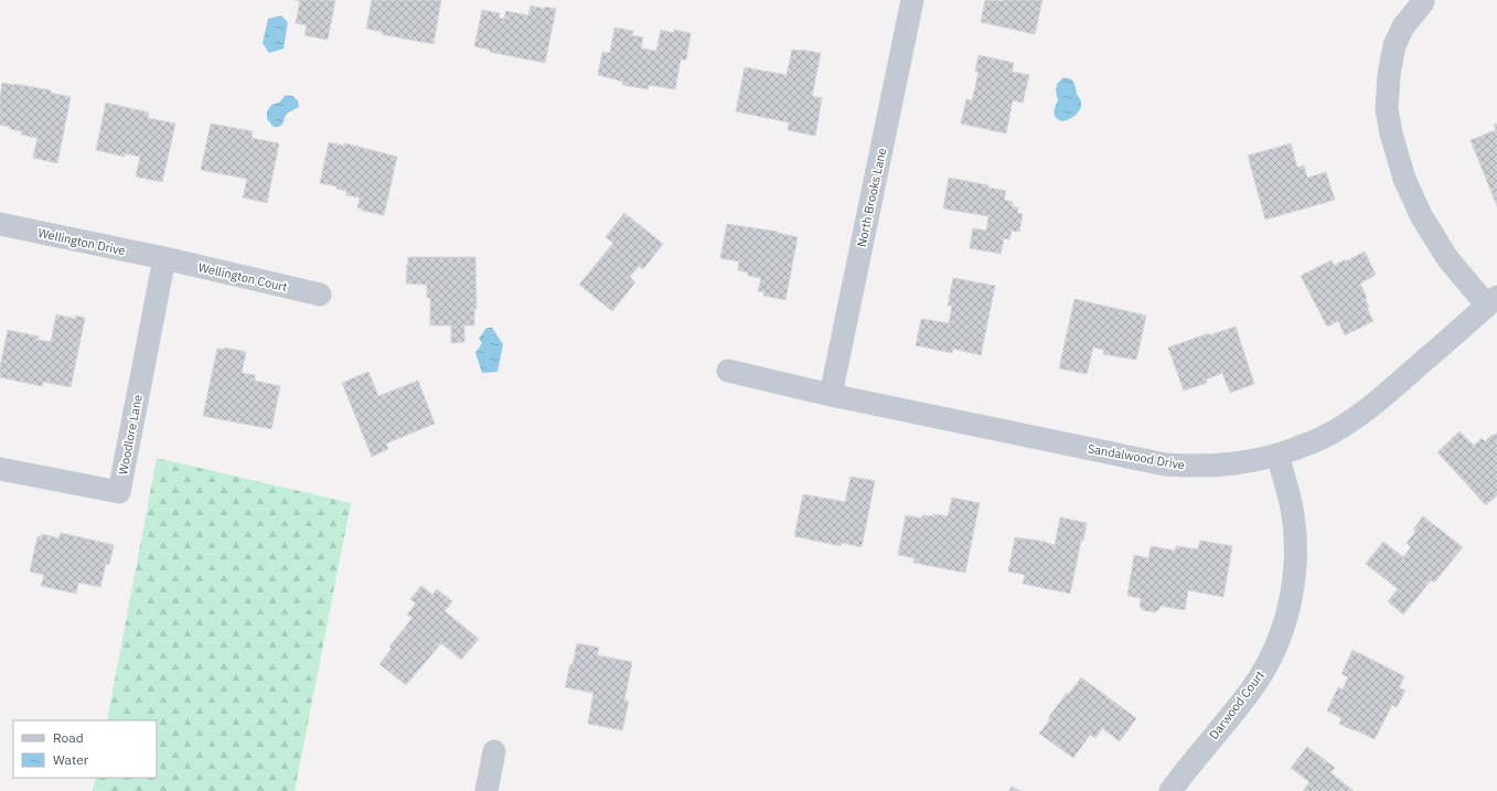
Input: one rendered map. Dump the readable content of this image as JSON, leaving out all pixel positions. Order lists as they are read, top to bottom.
{
  "streets": {
    "street": [
      "North Brooks Lane",
      "Wellington Drive",
      "Wellington Court",
      "Woodlore Lane",
      "Sandalwood Drive",
      "Darwood Court"
    ]
  },
  "crossings": [
    ["North Brooks Lane", "Sandalwood Drive"],
    ["Wellington Drive", "Wellington Court"],
    ["Wellington Drive", "Woodlore Lane"],
    ["Wellington Court", "Woodlore Lane"],
    ["Sandalwood Drive", "Darwood Court"]
  ],
  "legend": ["Road", "Water"]
}
